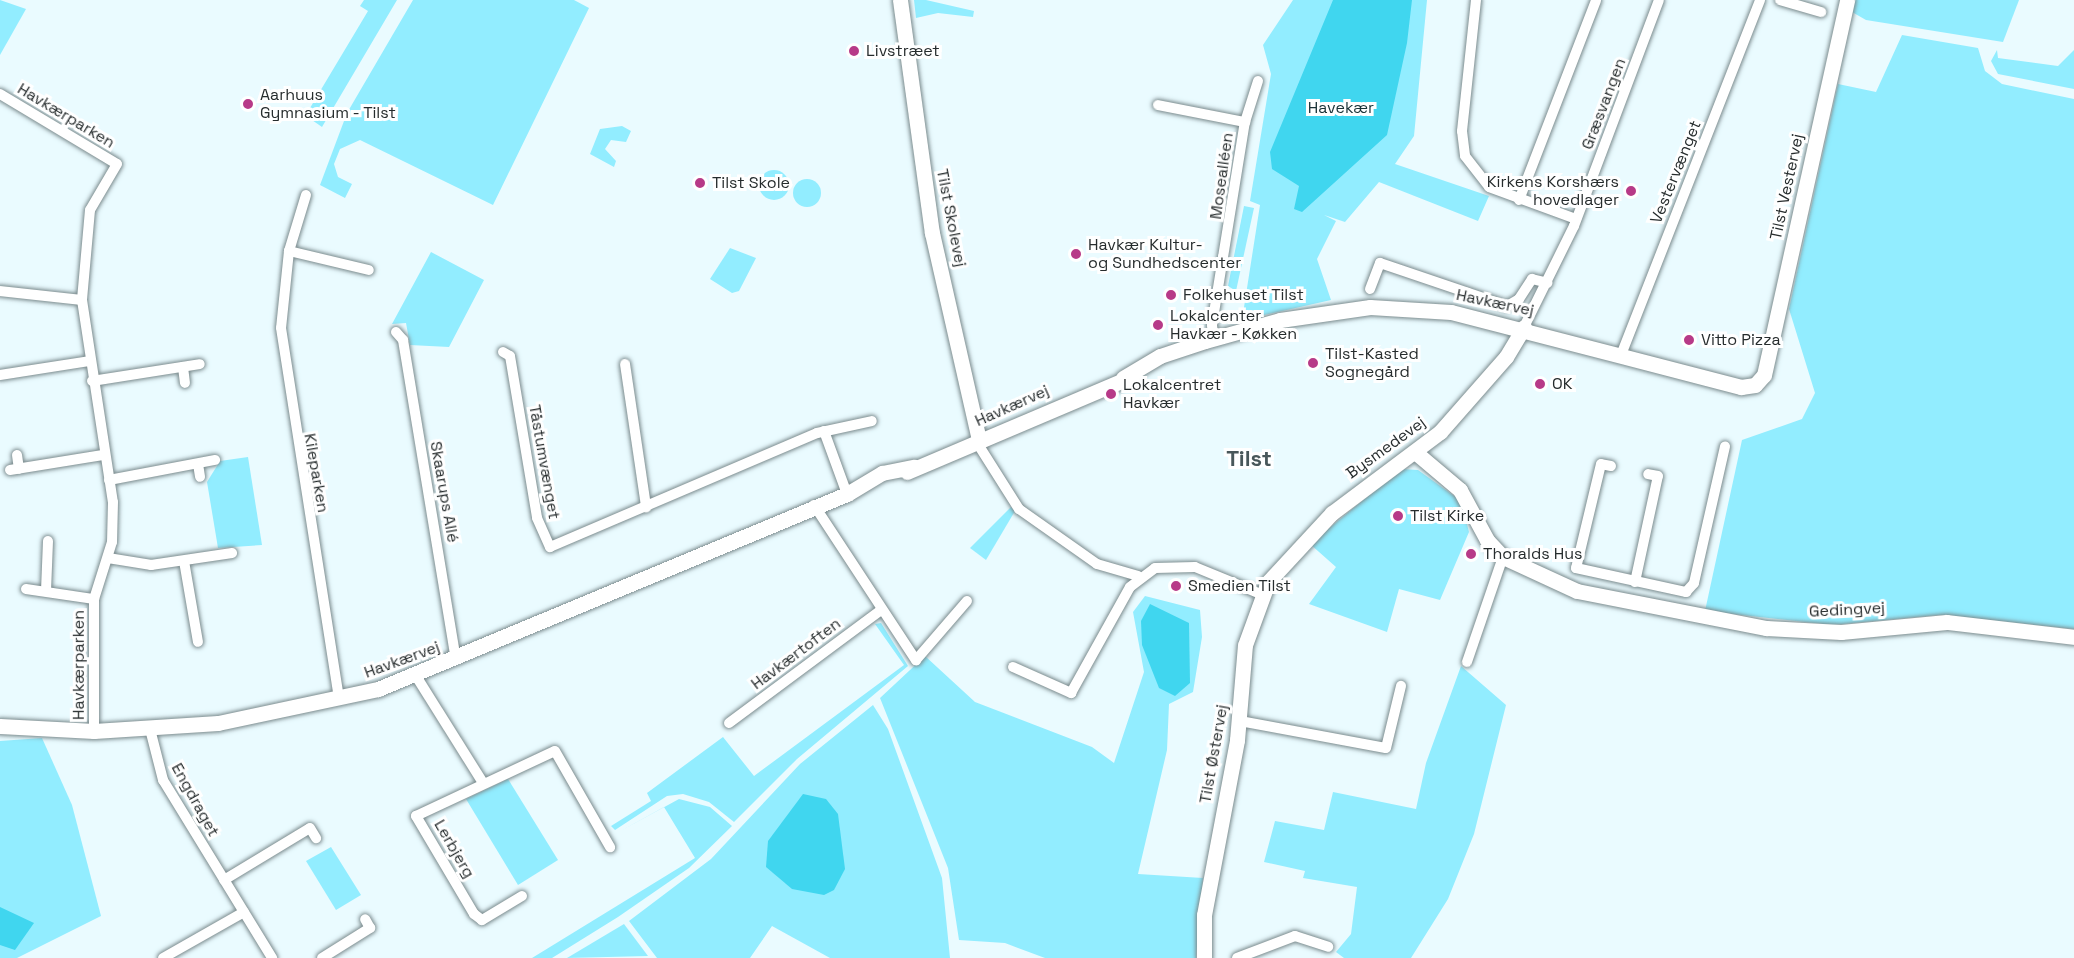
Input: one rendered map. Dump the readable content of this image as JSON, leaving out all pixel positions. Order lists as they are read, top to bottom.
{
  "streets": {
    "street": [
      "Græsvangen",
      "Havkærparken",
      "Vestervænget",
      "Mosealléen",
      "Tilst Vestervej",
      "Tilst Skolevej",
      "Havkærvej",
      "Bysmedevej",
      "Tåstumvænget",
      "Kileparken",
      "Skaarups Allé",
      "Gedingvej",
      "Havkærtoften",
      "Tilst Østervej",
      "Engdraget",
      "Lerbjerg"
    ]
  },
  "crossings": [
    ["Græsvangen", "Havkærvej"],
    ["Græsvangen", "Bysmedevej"],
    ["Havkærparken", "Havkærvej"],
    ["Vestervænget", "Havkærvej"],
    ["Mosealléen", "Havkærvej"],
    ["Tilst Vestervej", "Havkærvej"],
    ["Tilst Skolevej", "Havkærvej"],
    ["Havkærvej", "Bysmedevej"],
    ["Havkærvej", "Kileparken"],
    ["Havkærvej", "Skaarups Allé"],
    ["Havkærvej", "Engdraget"],
    ["Bysmedevej", "Gedingvej"],
    ["Bysmedevej", "Tilst Østervej"]
  ],
  "districts": ["Tilst"],
  "parks": ["Havekær"],
  "places": [
    "Livstræet",
    "Aarhuus Gymnasium - Tilst",
    "Tilst Skole",
    "Kirkens Korshærs hovedlager",
    "Havkær Kultur- og Sundhedscenter",
    "Folkehuset Tilst",
    "Lokalcenter Havkær - Køkken",
    "Vitto Pizza",
    "Tilst-Kasted Sognegård",
    "OK",
    "Lokalcentret Havkær",
    "Tilst Kirke",
    "Thoralds Hus",
    "Smedien Tilst"
  ]
}
